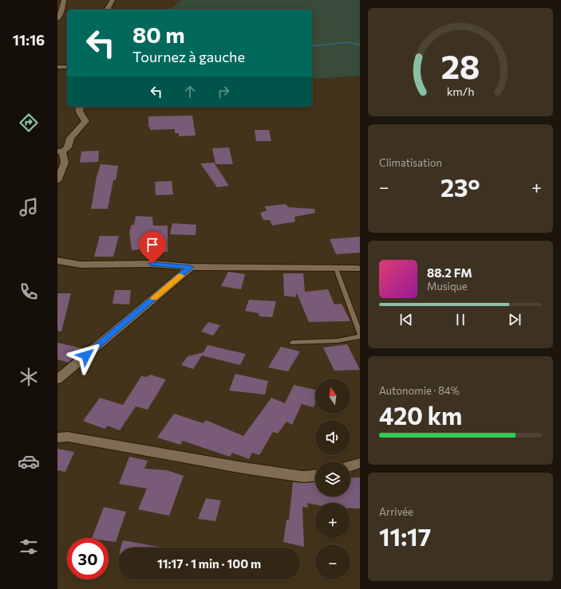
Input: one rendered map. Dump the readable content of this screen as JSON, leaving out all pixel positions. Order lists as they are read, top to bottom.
{
  "north": "top",
  "page": {
    "tabs": "11:16",
    "turn": ["80 m", "Tournez à gauche"],
    "tile": [
      "Climatisation",
      ["Autonomie · 84%", "420 km"],
      ["Arrivée", "11:17"]
    ],
    "heat": ["−", "23°", "+"],
    "song": ["88.2 FM", "Musique"],
    "map_buttons": ["+", "−"],
    "limit": "30",
    "trip": "11:17 · 1 min · 100 m",
    "gauge": ["28", "km/h"]
  }
}
